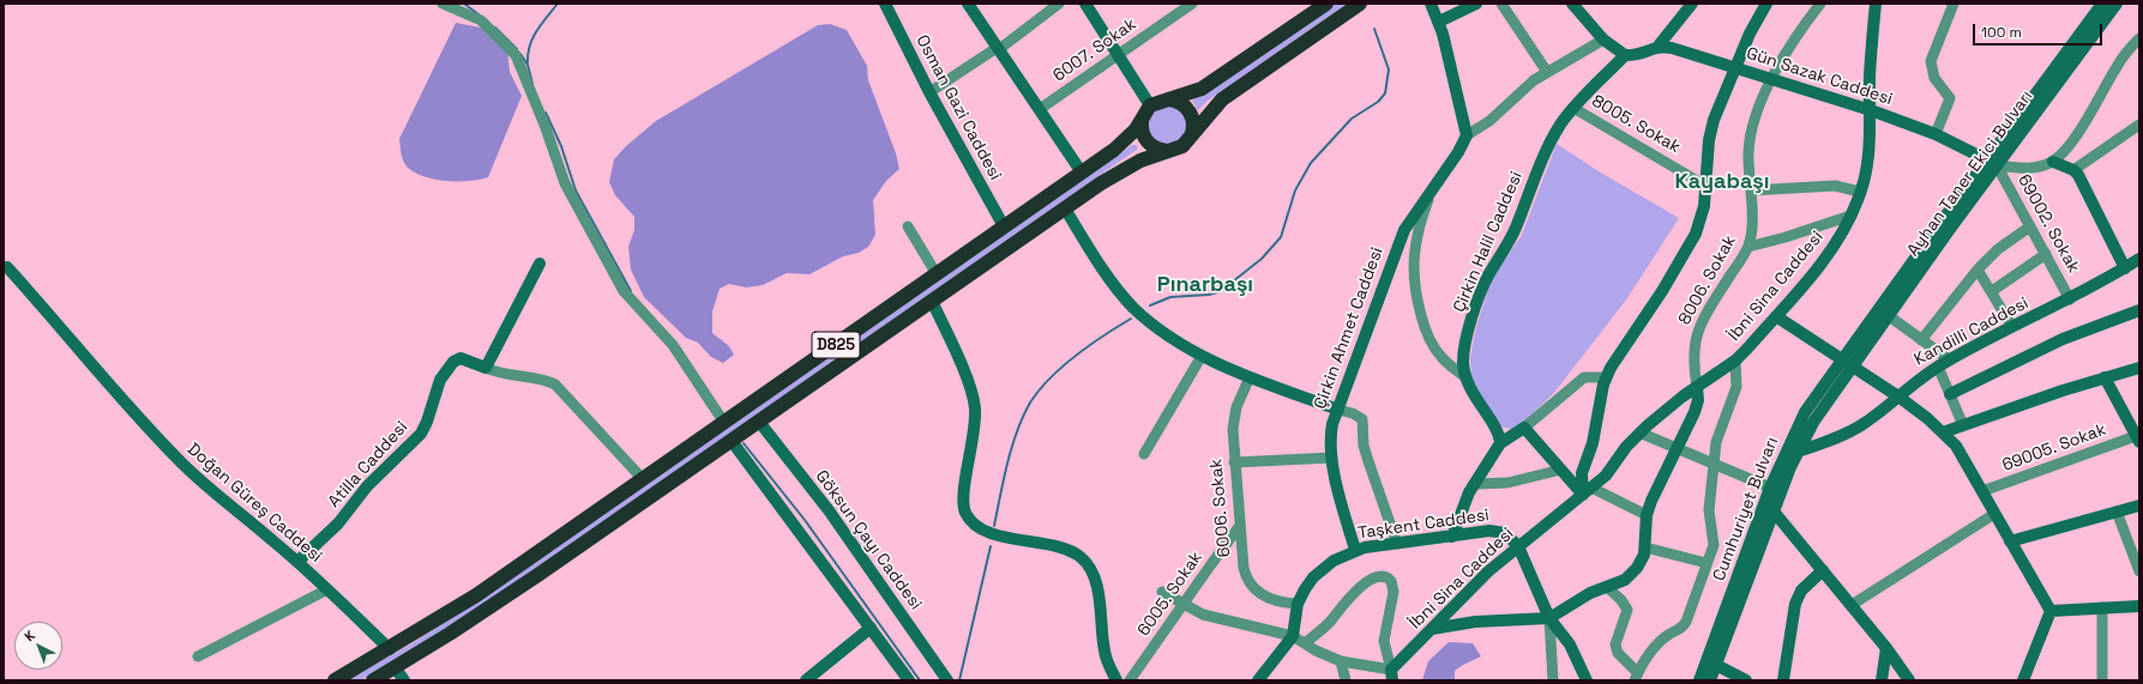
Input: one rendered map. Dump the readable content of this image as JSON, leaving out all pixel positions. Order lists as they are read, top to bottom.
{
  "streets": {
    "highway": ["D825"],
    "street": [
      "6007. Sokak",
      "Gün Sazak Caddesi",
      "Osman Gazi Caddesi",
      "8005. Sokak",
      "Ayhan Taner Ekici Bulvarı",
      "69002. Sokak",
      "Çirkin Halil Caddesi",
      "8006. Sokak",
      "İbni Sina Caddesi",
      "Çirkin Ahmet Caddesi",
      "Kandilli Caddesi",
      "69005. Sokak",
      "Atilla Caddesi",
      "Doğan Güreş Caddesi",
      "6006. Sokak",
      "Cumhuriyet Bulvarı",
      "Taşkent Caddesi",
      "Göksun Çayı Caddesi",
      "6005. Sokak"
    ]
  },
  "crossings": [
    ["Gün Sazak Caddesi", "Ayhan Taner Ekici Bulvarı"],
    ["Gün Sazak Caddesi", "69002. Sokak"],
    ["Gün Sazak Caddesi", "8006. Sokak"],
    ["Gün Sazak Caddesi", "İbni Sina Caddesi"],
    ["Osman Gazi Caddesi", "D825"],
    ["8005. Sokak", "Çirkin Halil Caddesi"],
    ["Ayhan Taner Ekici Bulvarı", "69002. Sokak"],
    ["Ayhan Taner Ekici Bulvarı", "Cumhuriyet Bulvarı"],
    ["69002. Sokak", "Kandilli Caddesi"],
    ["8006. Sokak", "İbni Sina Caddesi"],
    ["İbni Sina Caddesi", "Taşkent Caddesi"],
    ["Çirkin Ahmet Caddesi", "Taşkent Caddesi"],
    ["Kandilli Caddesi", "Cumhuriyet Bulvarı"],
    ["D825", "Doğan Güreş Caddesi"],
    ["D825", "Göksun Çayı Caddesi"],
    ["Atilla Caddesi", "Doğan Güreş Caddesi"],
    ["6006. Sokak", "Taşkent Caddesi"],
    ["6006. Sokak", "6005. Sokak"]
  ],
  "districts": ["Kayabaşı", "Pınarbaşı"],
  "scale_bar": "100 m",
  "north": "top left"
}
